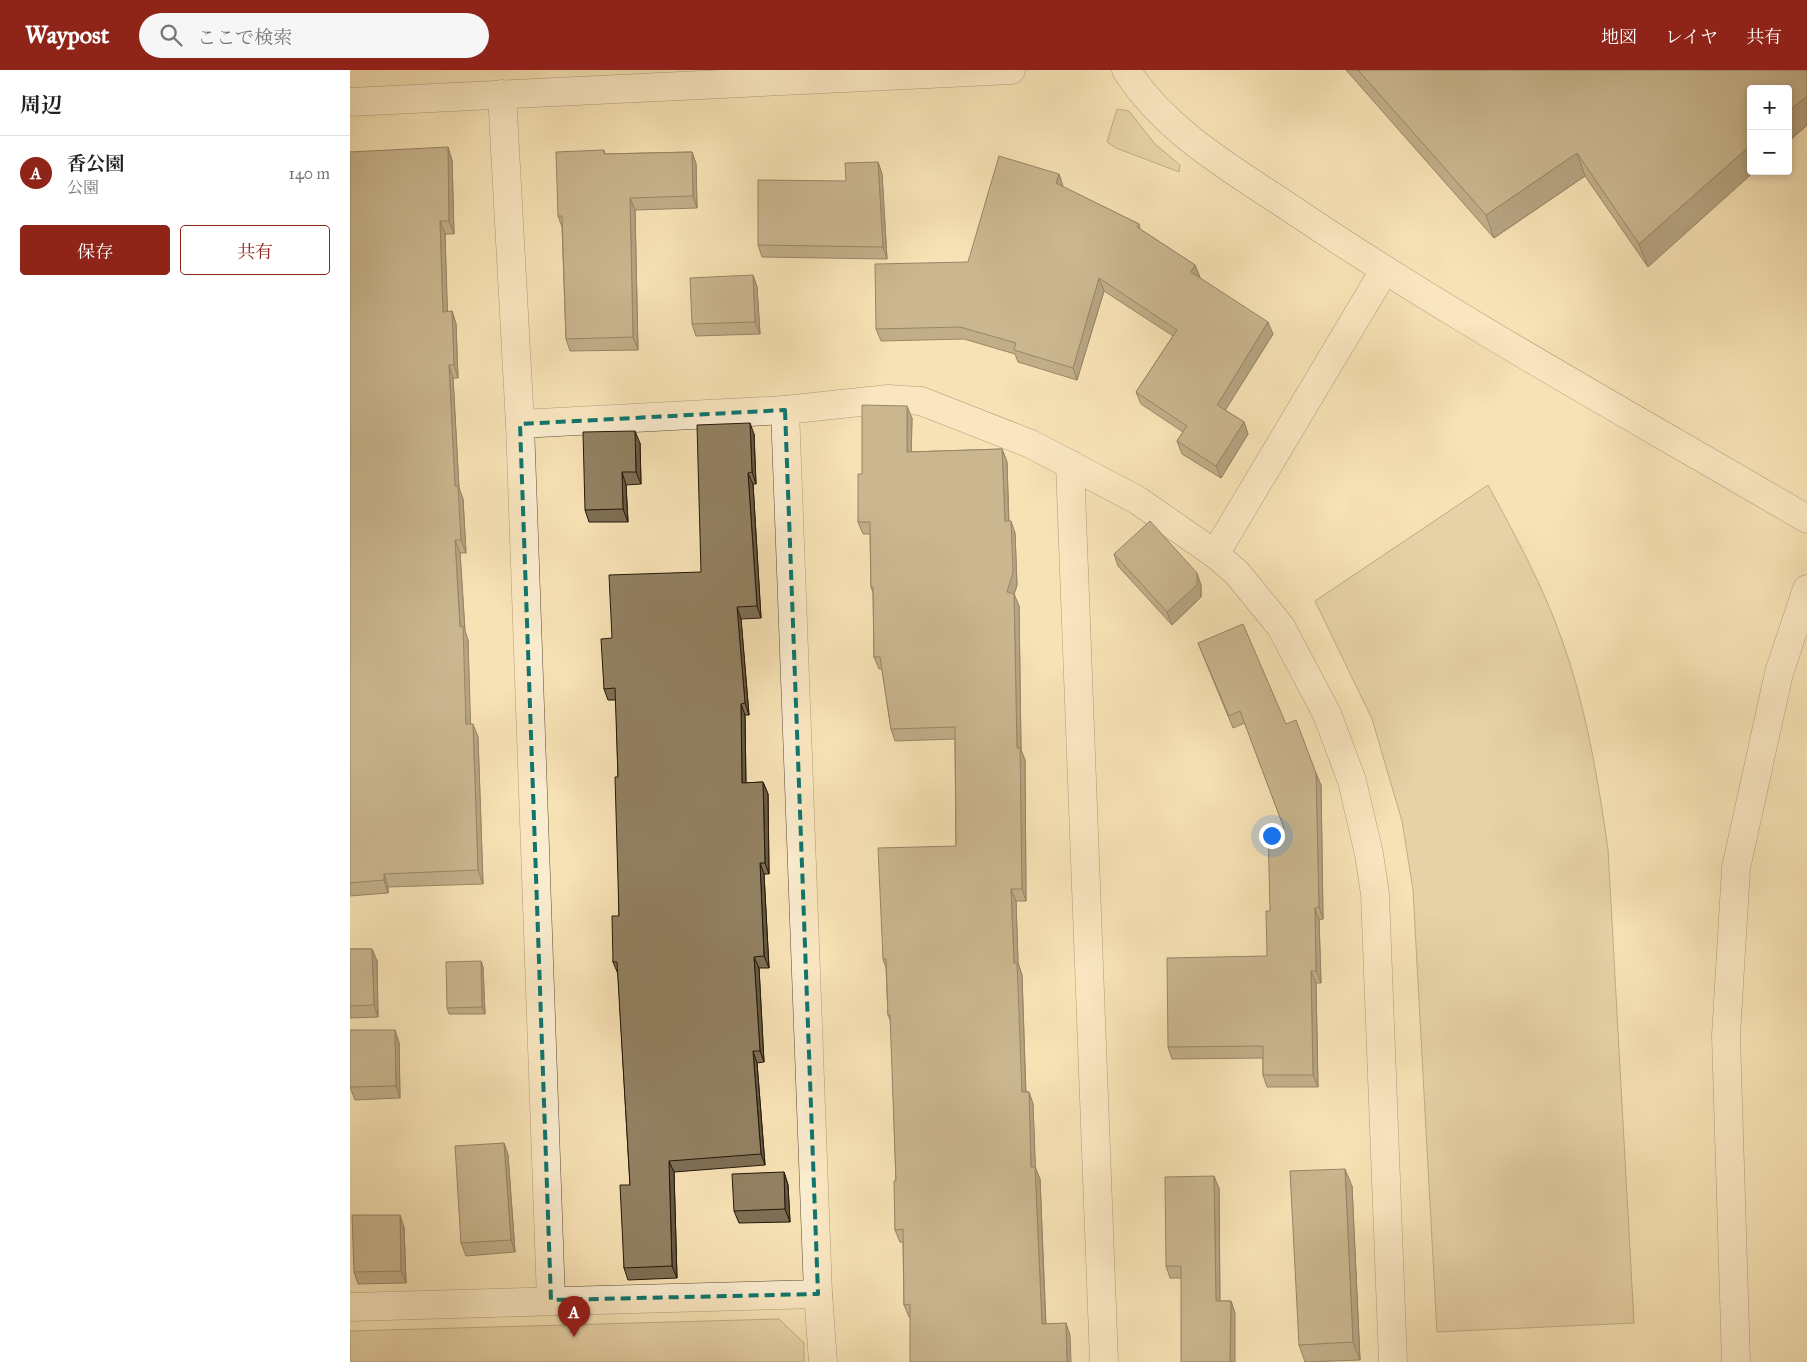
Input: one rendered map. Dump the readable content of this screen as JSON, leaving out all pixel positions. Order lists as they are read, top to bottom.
{
  "page": {
    "header": "Waypost",
    "search": "ここで検索",
    "nav": ["地図", "レイヤ", "共有"],
    "heading": "周辺",
    "map_buttons": ["+", "−"],
    "list": [
      {
        "mark": "A",
        "name": "香公園",
        "note": "公園",
        "value": "140 m"
      }
    ],
    "buttons": ["保存", "共有"],
    "pins": "A"
  }
}
